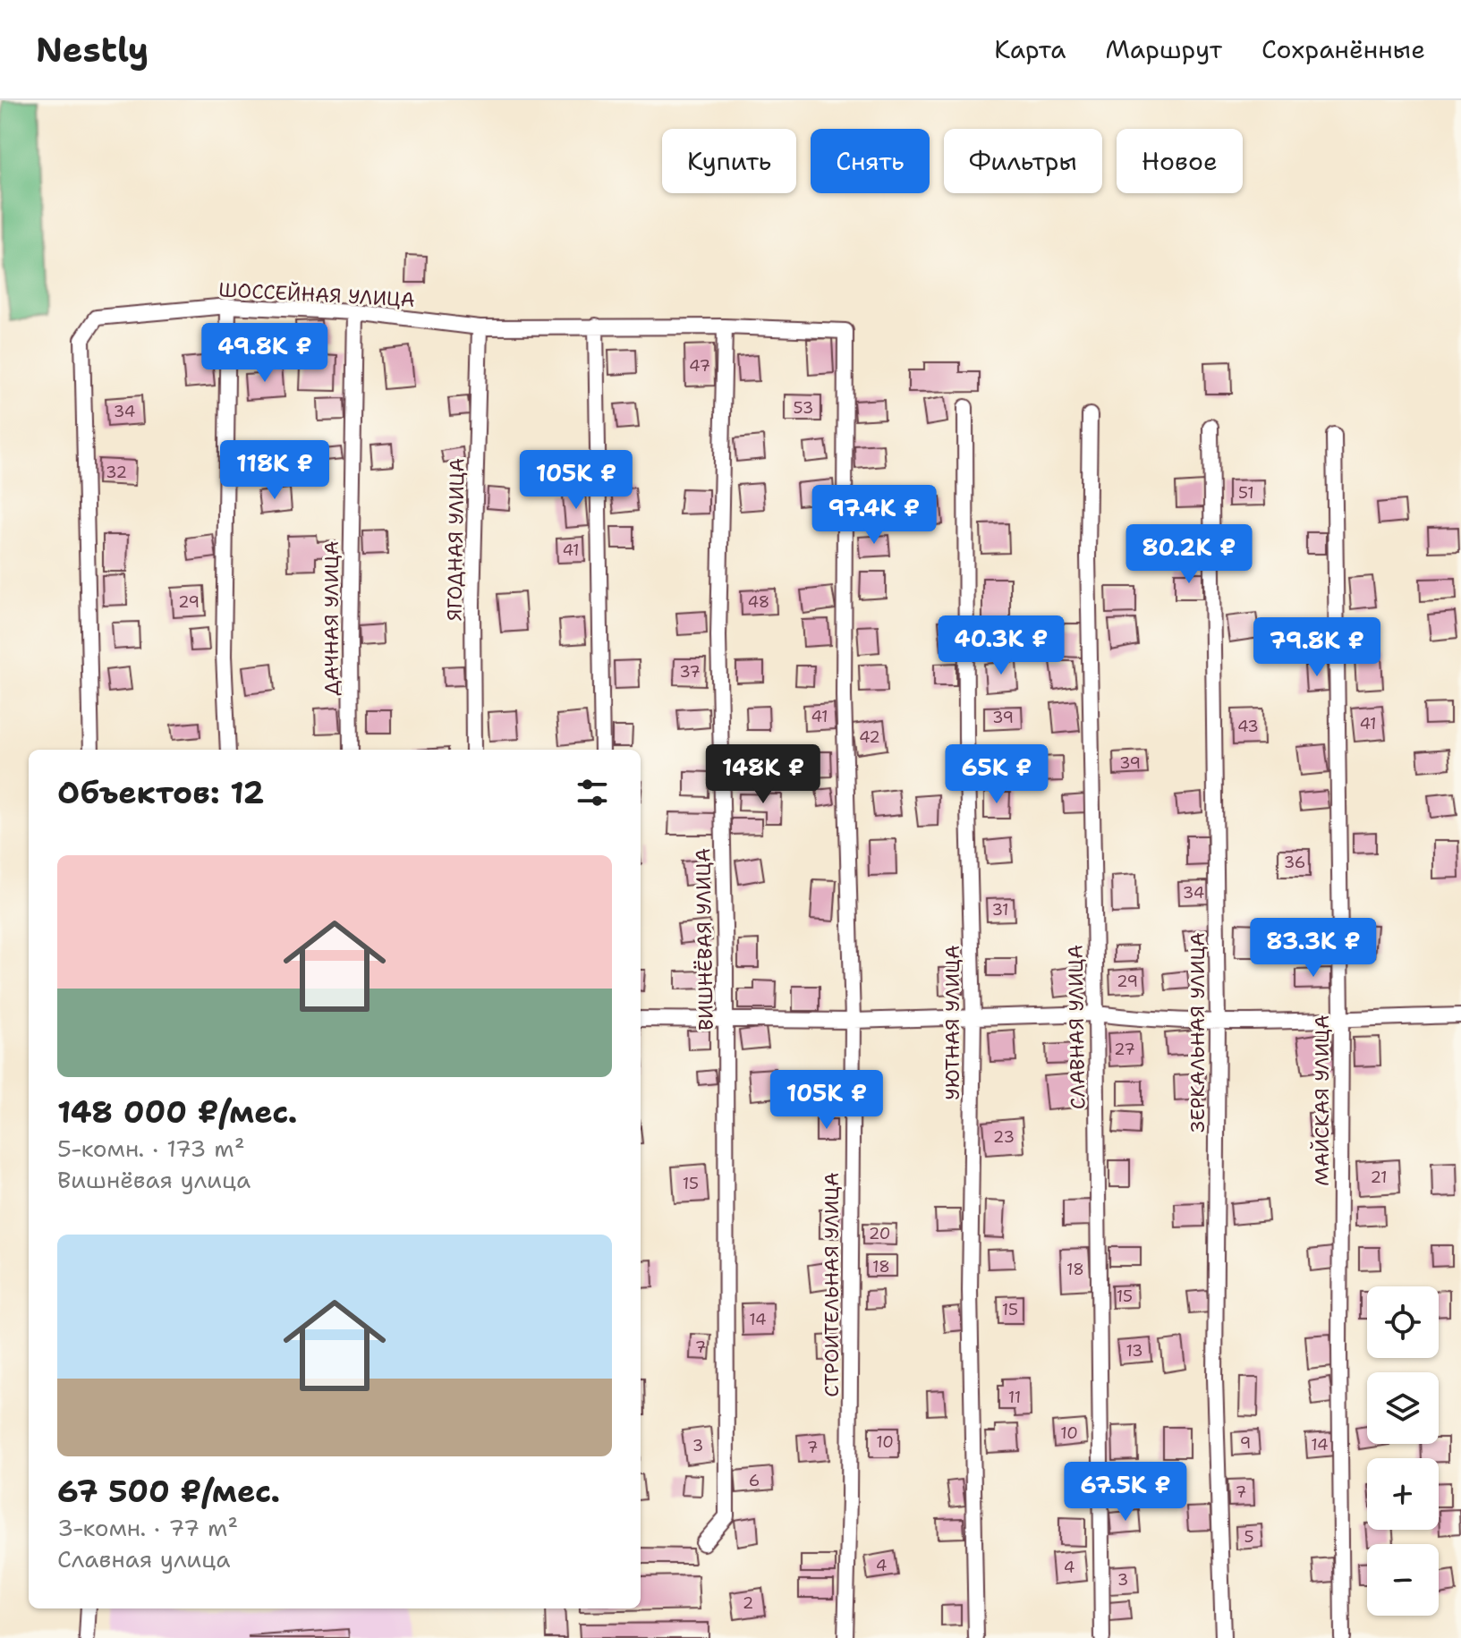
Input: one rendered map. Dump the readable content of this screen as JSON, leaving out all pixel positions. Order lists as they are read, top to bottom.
{
  "streets": {
    "street": [
      "ШОССЕЙНАЯ УЛИЦА",
      "ЯГОДНАЯ УЛИЦА",
      "ДАЧНАЯ УЛИЦА",
      "ВИШНЁВАЯ УЛИЦА",
      "УЮТНАЯ УЛИЦА",
      "СЛАВНАЯ УЛИЦА",
      "ЗЕРКАЛЬНАЯ УЛИЦА",
      "МАЙСКАЯ УЛИЦА",
      "СТРОИТЕЛЬНАЯ УЛИЦА"
    ]
  },
  "crossings": [
    ["ШОССЕЙНАЯ УЛИЦА", "ЯГОДНАЯ УЛИЦА"],
    ["ШОССЕЙНАЯ УЛИЦА", "ДАЧНАЯ УЛИЦА"],
    ["ШОССЕЙНАЯ УЛИЦА", "ВИШНЁВАЯ УЛИЦА"],
    ["ШОССЕЙНАЯ УЛИЦА", "СТРОИТЕЛЬНАЯ УЛИЦА"]
  ],
  "house_numbers": [
    "47",
    "53",
    "34",
    "32",
    "51",
    "41",
    "29",
    "48",
    "37",
    "41",
    "39",
    "41",
    "43",
    "42",
    "39",
    "36",
    "34",
    "31",
    "29",
    "27",
    "23",
    "21",
    "15",
    "20",
    "18",
    "18",
    "15",
    "15",
    "14",
    "7",
    "13",
    "11",
    "10",
    "10",
    "9",
    "14",
    "3",
    "7",
    "6",
    "7",
    "5",
    "4",
    "4",
    "3",
    "2"
  ],
  "page": {
    "header": "Nestly",
    "nav": ["Карта", "Маршрут", "Сохранённые"],
    "chip": [
      "Купить",
      "Снять",
      "Фильтры",
      "Новое"
    ],
    "price": [
      "49.8K ₽",
      "118K ₽",
      "105K ₽",
      "97.4K ₽",
      "80.2K ₽",
      "40.3K ₽",
      "79.8K ₽",
      "148K ₽",
      "65K ₽",
      "83.3K ₽",
      "105K ₽",
      "67.5K ₽"
    ],
    "heading": "Объектов: 12",
    "list": [
      {
        "name": "148 000 ₽/мес.",
        "note": "5-комн. · 173 m² · Вишнёвая улица"
      },
      {
        "name": "67 500 ₽/мес.",
        "note": "3-комн. · 77 m² · Славная улица"
      }
    ],
    "map_buttons": ["+", "−"]
  }
}
